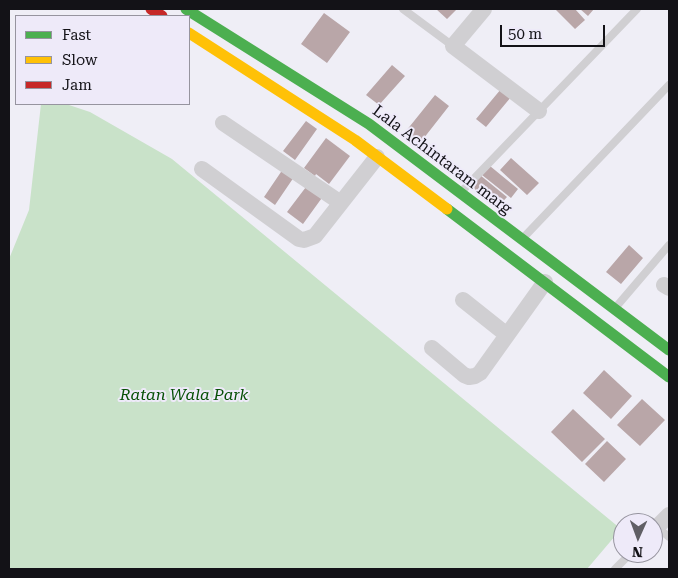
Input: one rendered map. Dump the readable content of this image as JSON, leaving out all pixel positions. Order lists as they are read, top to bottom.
{
  "streets": {
    "street": ["Lala Achintaram marg"]
  },
  "parks": ["Ratan Wala Park"],
  "legend": ["Fast", "Slow", "Jam"],
  "scale_bar": "50 m",
  "north": "bottom"
}
